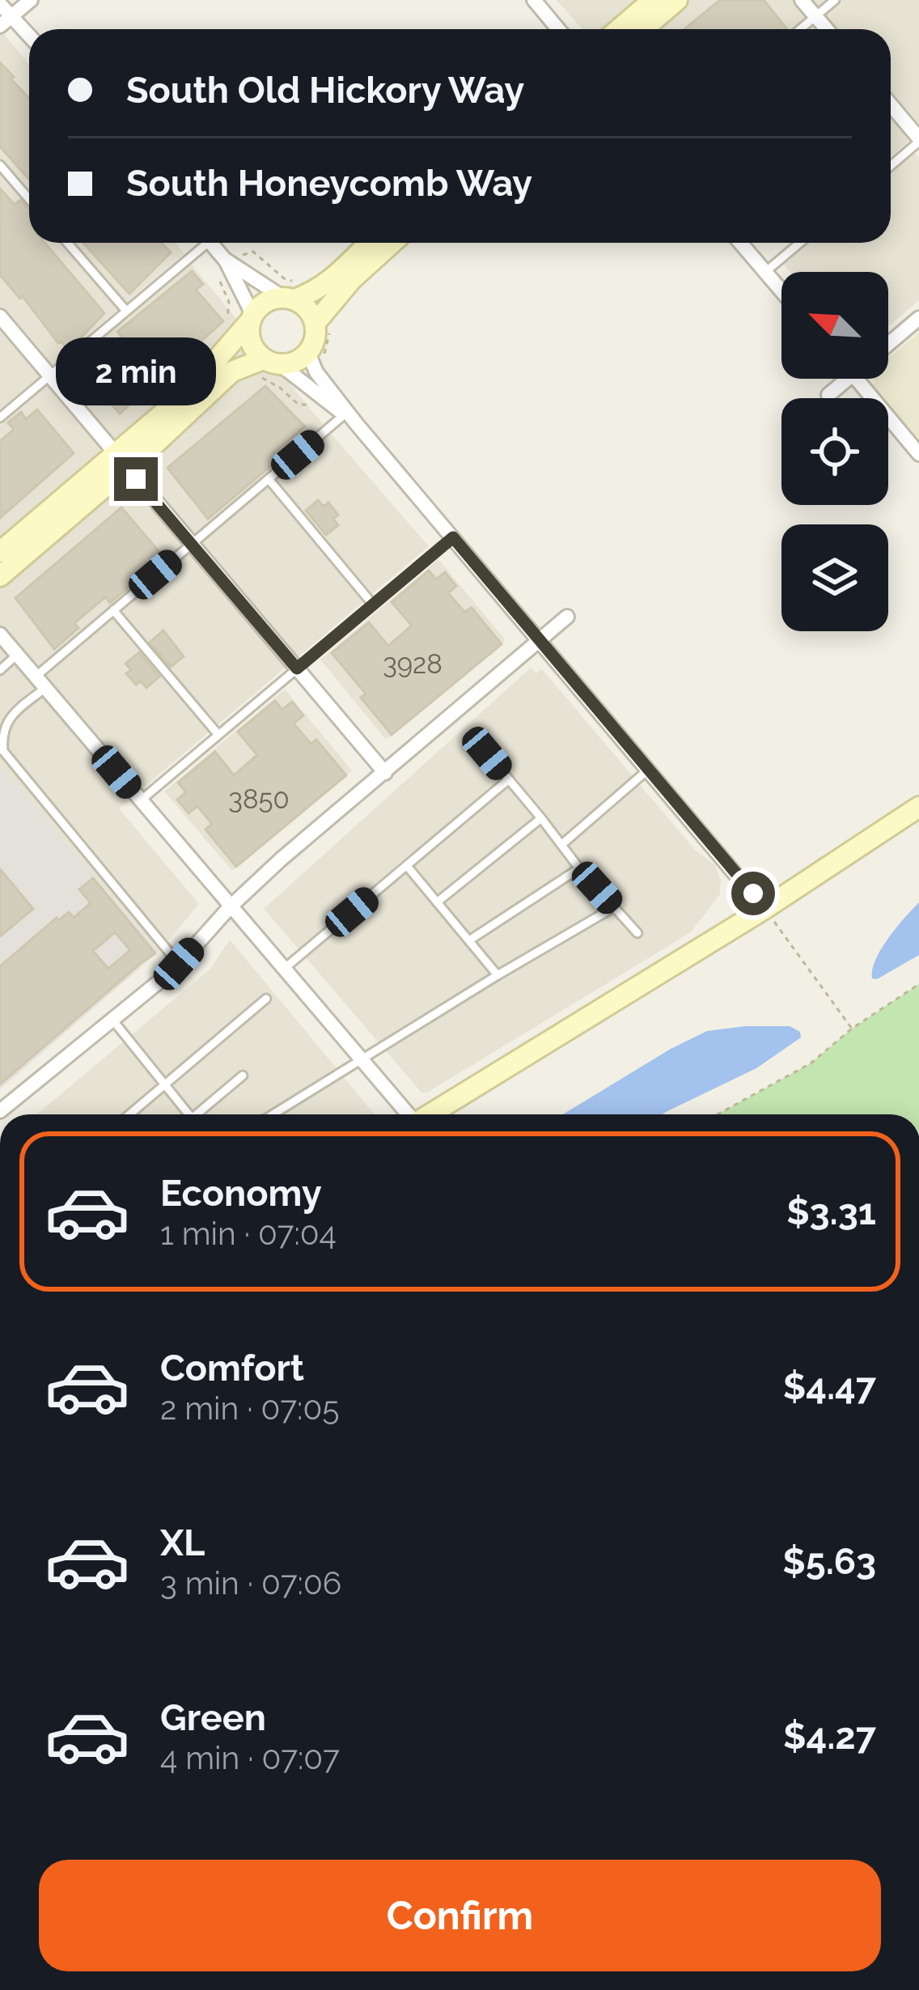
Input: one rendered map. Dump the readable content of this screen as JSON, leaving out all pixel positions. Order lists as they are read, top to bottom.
{
  "house_numbers": ["3928", "3850"],
  "north": "top left",
  "page": {
    "banner": ["South Old Hickory Way", "South Honeycomb Way"],
    "bubble": "2 min",
    "list": [
      {
        "name": "Economy",
        "note": "1 min · 07:04",
        "value": "$3.31"
      },
      {
        "name": "Comfort",
        "note": "2 min · 07:05",
        "value": "$4.47"
      },
      {
        "name": "XL",
        "note": "3 min · 07:06",
        "value": "$5.63"
      },
      {
        "name": "Green",
        "note": "4 min · 07:07",
        "value": "$4.27"
      }
    ],
    "buttons": "Confirm"
  }
}
